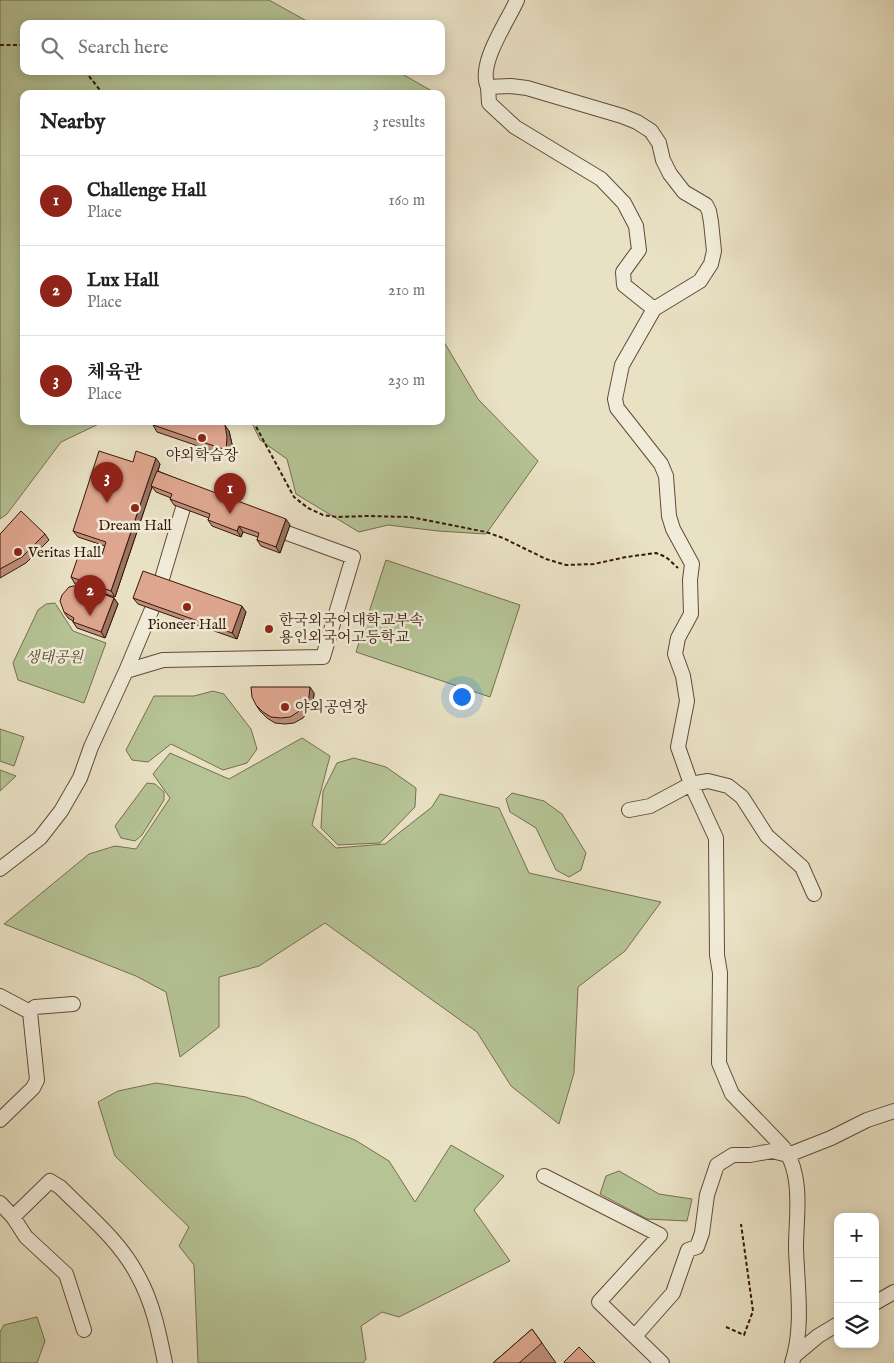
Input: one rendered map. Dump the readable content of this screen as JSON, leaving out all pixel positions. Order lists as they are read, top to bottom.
{
  "parks": ["생태공원"],
  "places": [
    "야외학습장",
    "Dream Hall",
    "Veritas Hall",
    "Pioneer Hall",
    "한국외국어대학교부속 용인외국어고등학교",
    "야외공연장"
  ],
  "page": {
    "search": "Search here",
    "heading": ["Nearby", "3 results"],
    "list": [
      {
        "mark": "1",
        "name": "Challenge Hall",
        "note": "Place",
        "value": "160 m"
      },
      {
        "mark": "2",
        "name": "Lux Hall",
        "note": "Place",
        "value": "210 m"
      },
      {
        "mark": "3",
        "name": "체육관",
        "note": "Place",
        "value": "230 m"
      }
    ],
    "pins": ["3", "1", "2"],
    "map_buttons": ["+", "−"]
  }
}
